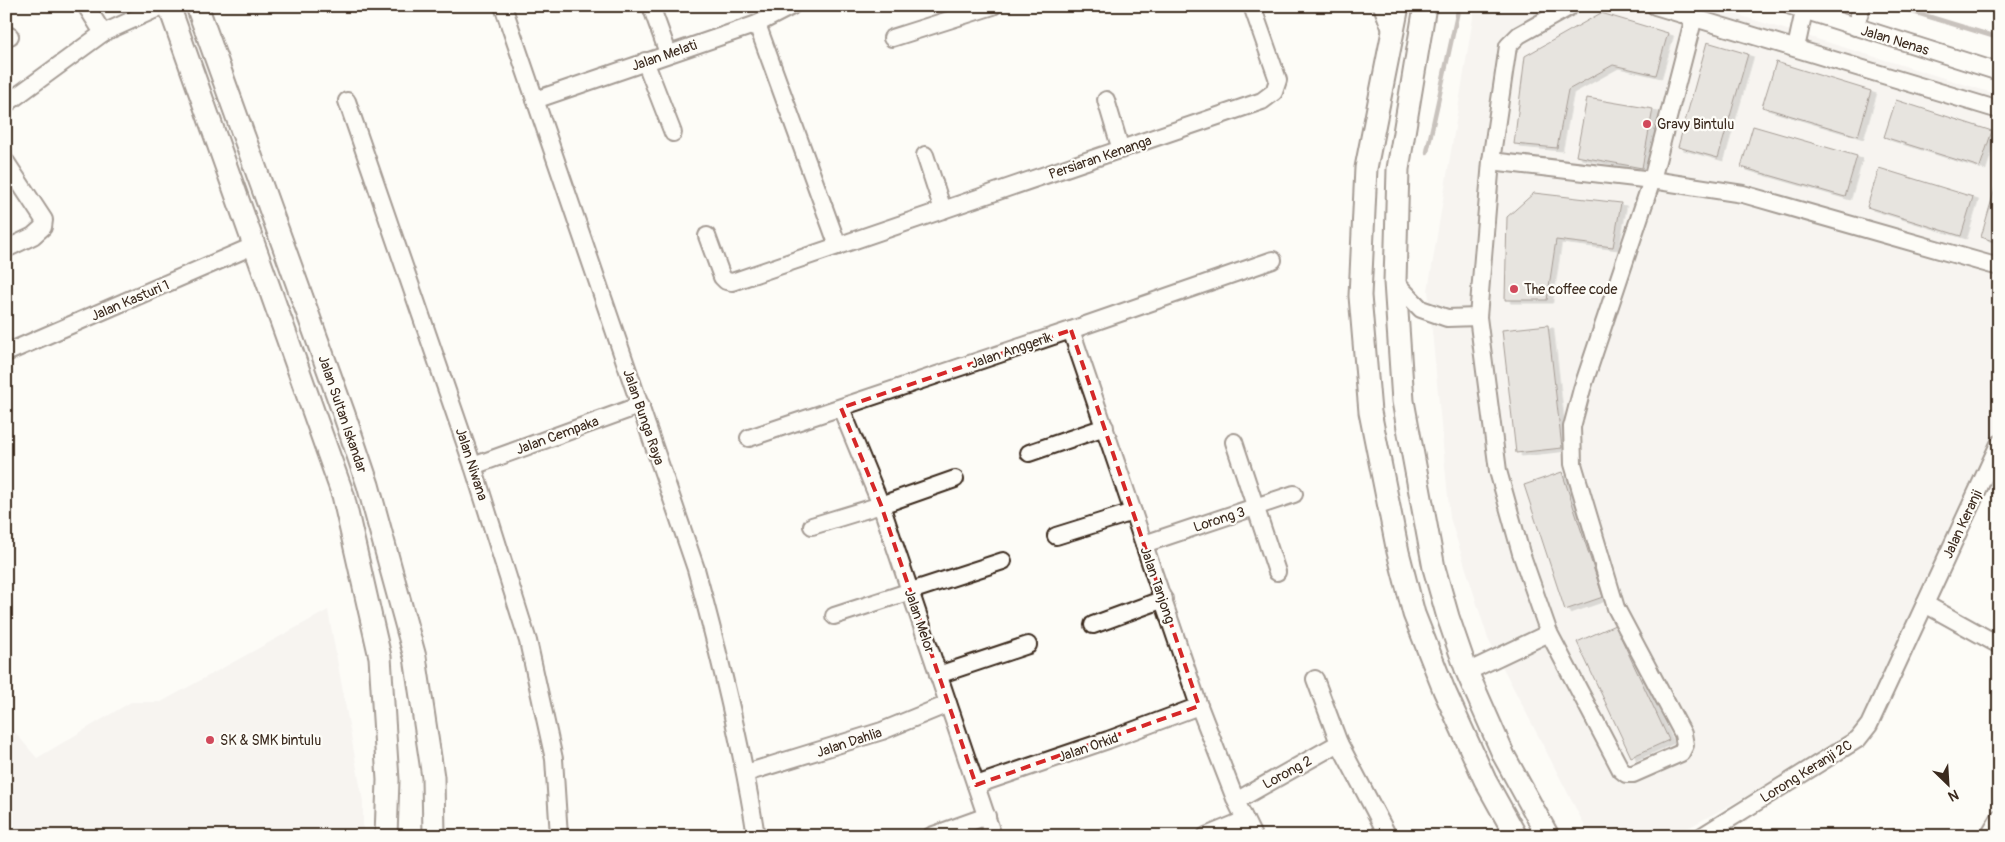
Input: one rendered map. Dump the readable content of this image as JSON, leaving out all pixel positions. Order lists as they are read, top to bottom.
{
  "streets": {
    "main road": ["Jalan Sultan Iskandar"],
    "street": [
      "Jalan Nenas",
      "Jalan Melati",
      "Persiaran Kenanga",
      "Jalan Kasturi 1",
      "Jalan Anggerik",
      "Jalan Bunga Raya",
      "Jalan Cempaka",
      "Jalan Niwana",
      "Lorong 3",
      "Jalan Keranji",
      "Jalan Tanjong",
      "Jalan Melor",
      "Jalan Dahlia",
      "Jalan Orkid",
      "Lorong Keranji 2C",
      "Lorong 2"
    ]
  },
  "crossings": [
    ["Jalan Melati", "Jalan Bunga Raya"],
    ["Jalan Kasturi 1", "Jalan Sultan Iskandar"],
    ["Jalan Anggerik", "Jalan Tanjong"],
    ["Jalan Anggerik", "Jalan Melor"],
    ["Jalan Bunga Raya", "Jalan Cempaka"],
    ["Jalan Bunga Raya", "Jalan Dahlia"],
    ["Jalan Cempaka", "Jalan Niwana"],
    ["Lorong 3", "Jalan Tanjong"],
    ["Jalan Keranji", "Lorong Keranji 2C"],
    ["Jalan Tanjong", "Jalan Orkid"],
    ["Jalan Tanjong", "Lorong 2"],
    ["Jalan Melor", "Jalan Dahlia"],
    ["Jalan Melor", "Jalan Orkid"]
  ],
  "places": ["Gravy Bintulu", "The coffee code", "SK & SMK bintulu"],
  "north": "bottom right"
}
